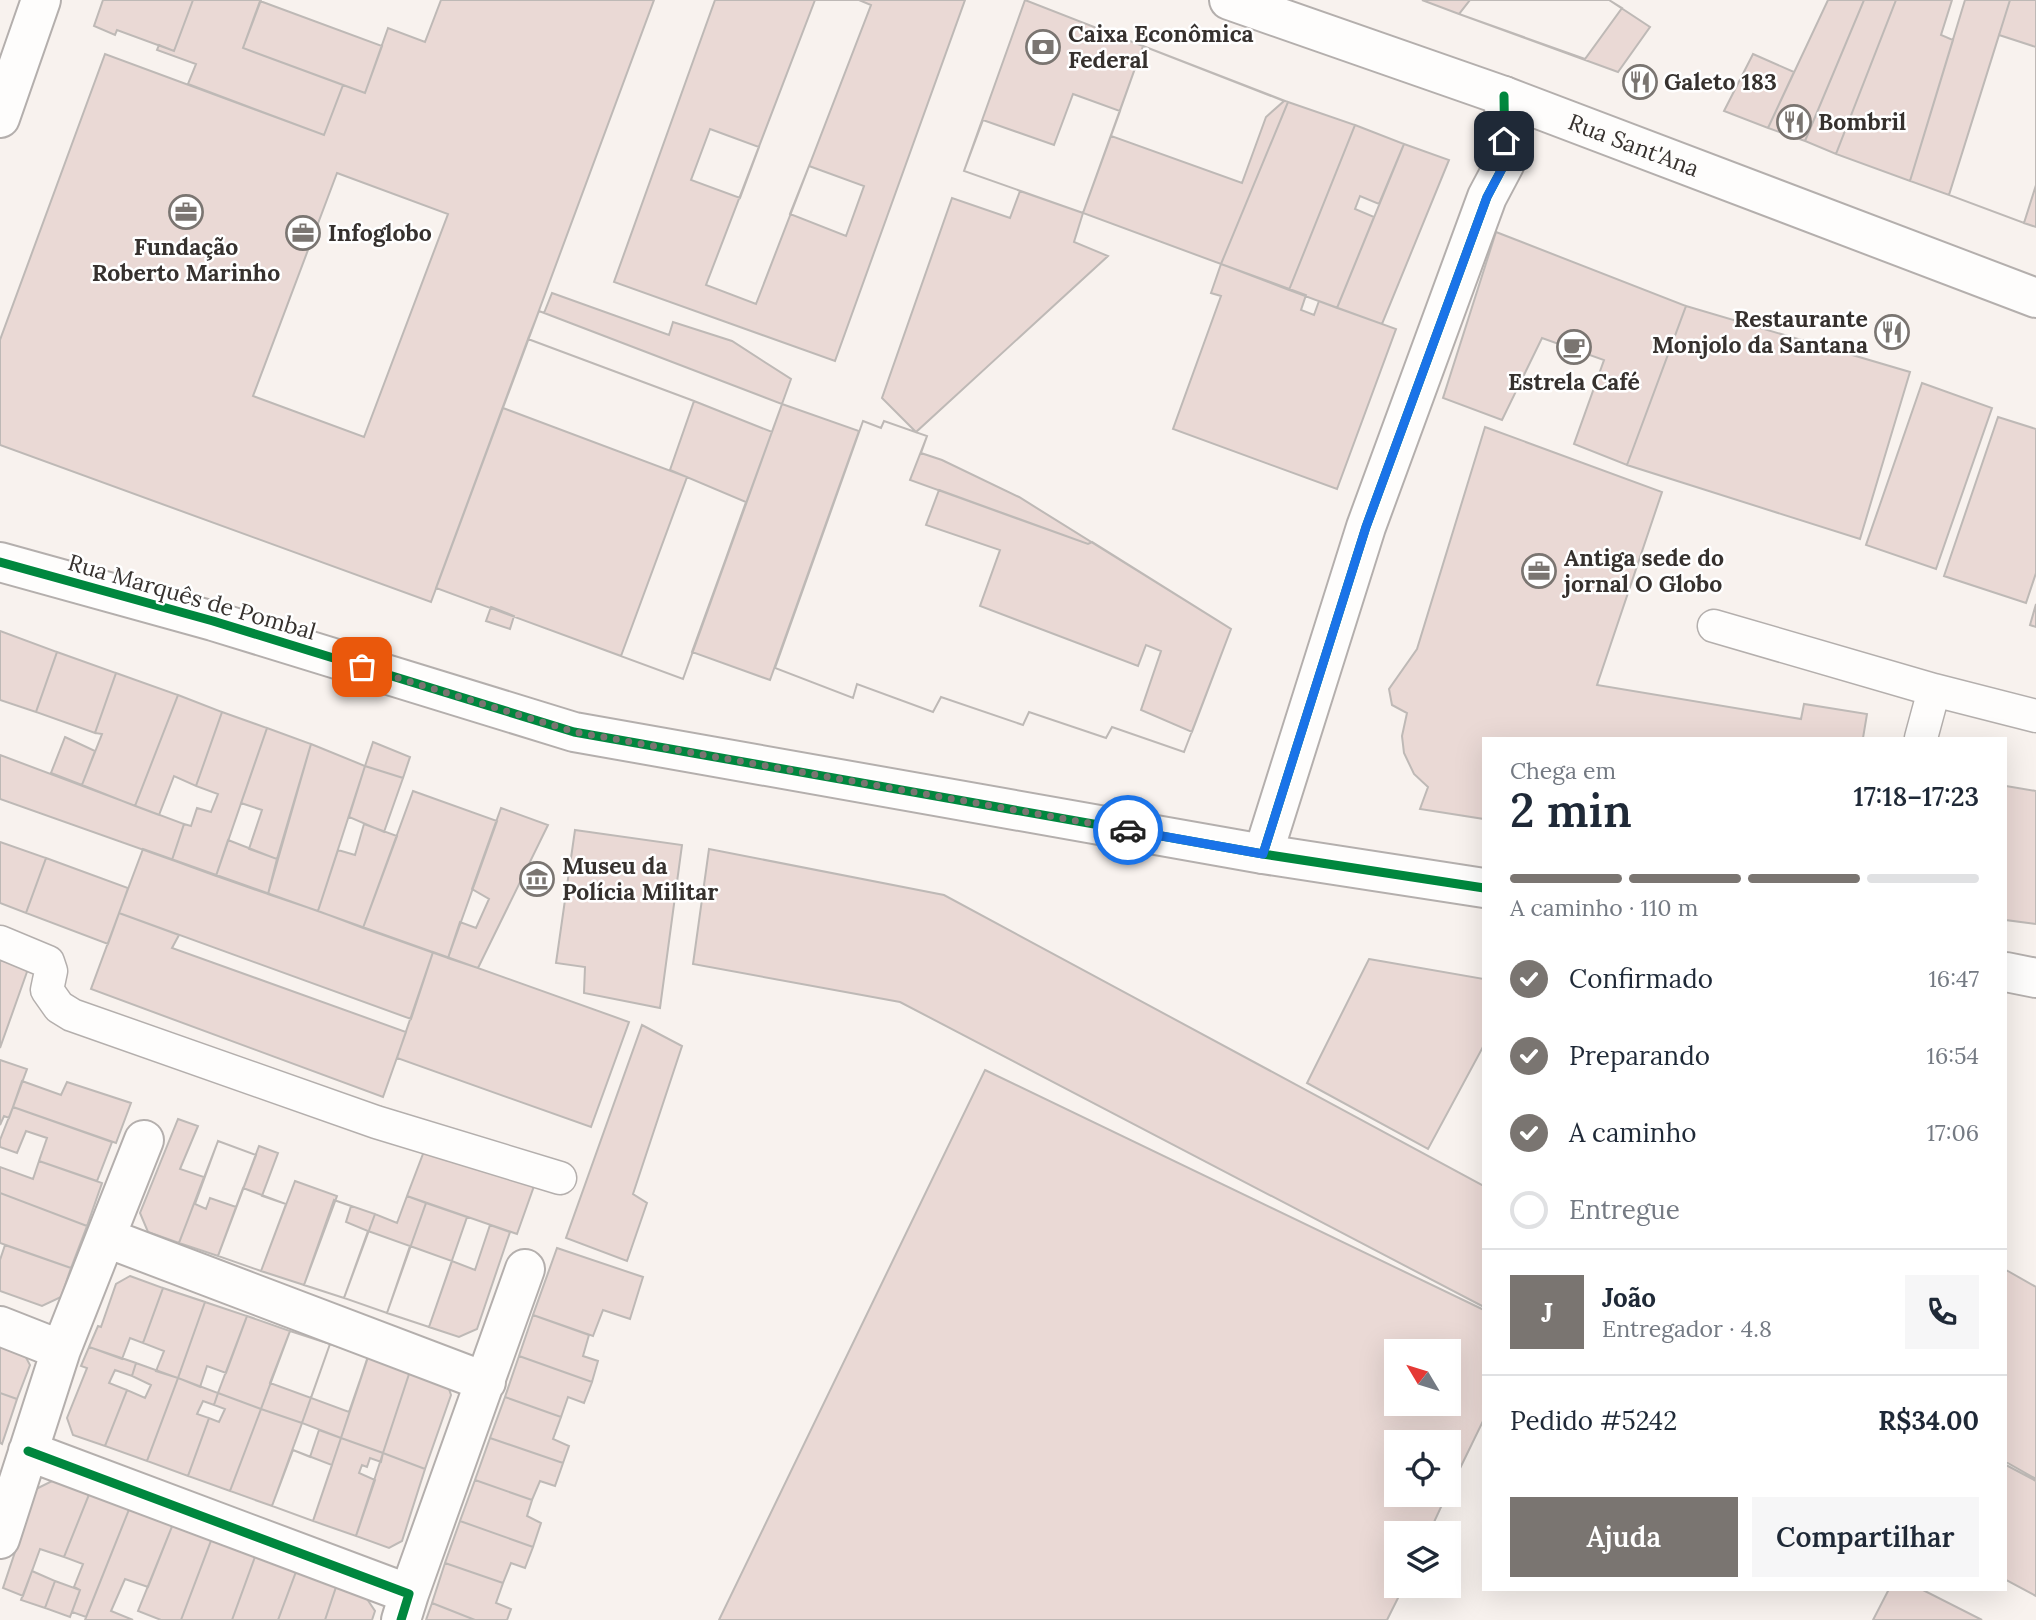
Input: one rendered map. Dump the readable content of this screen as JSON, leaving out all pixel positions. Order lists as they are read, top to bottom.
{
  "streets": {
    "street": ["Rua Sant'Ana", "Rua Marquês de Pombal"]
  },
  "places": {
    "bank": ["Caixa Econômica Federal"],
    "restaurant": ["Galeto 183", "Bombril", "Restaurante Monjolo da Santana"],
    "office": ["Fundação Roberto Marinho", "Infoglobo", "Antiga sede do jornal O Globo"],
    "cafe": ["Estrela Café"],
    "museum": ["Museu da Polícia Militar"]
  },
  "north": "top left",
  "page": {
    "heading": ["2 min", "Chega em", "17:18–17:23"],
    "panel": [
      "João",
      "Entregador · 4.8",
      "Pedido #5242",
      "R$34.00"
    ],
    "bar": "A caminho · 110 m",
    "list": [
      ["Confirmado", "16:47"],
      ["Preparando", "16:54"],
      ["A caminho", "17:06"],
      "Entregue"
    ],
    "round": "J",
    "buttons": ["Ajuda", "Compartilhar"]
  }
}
